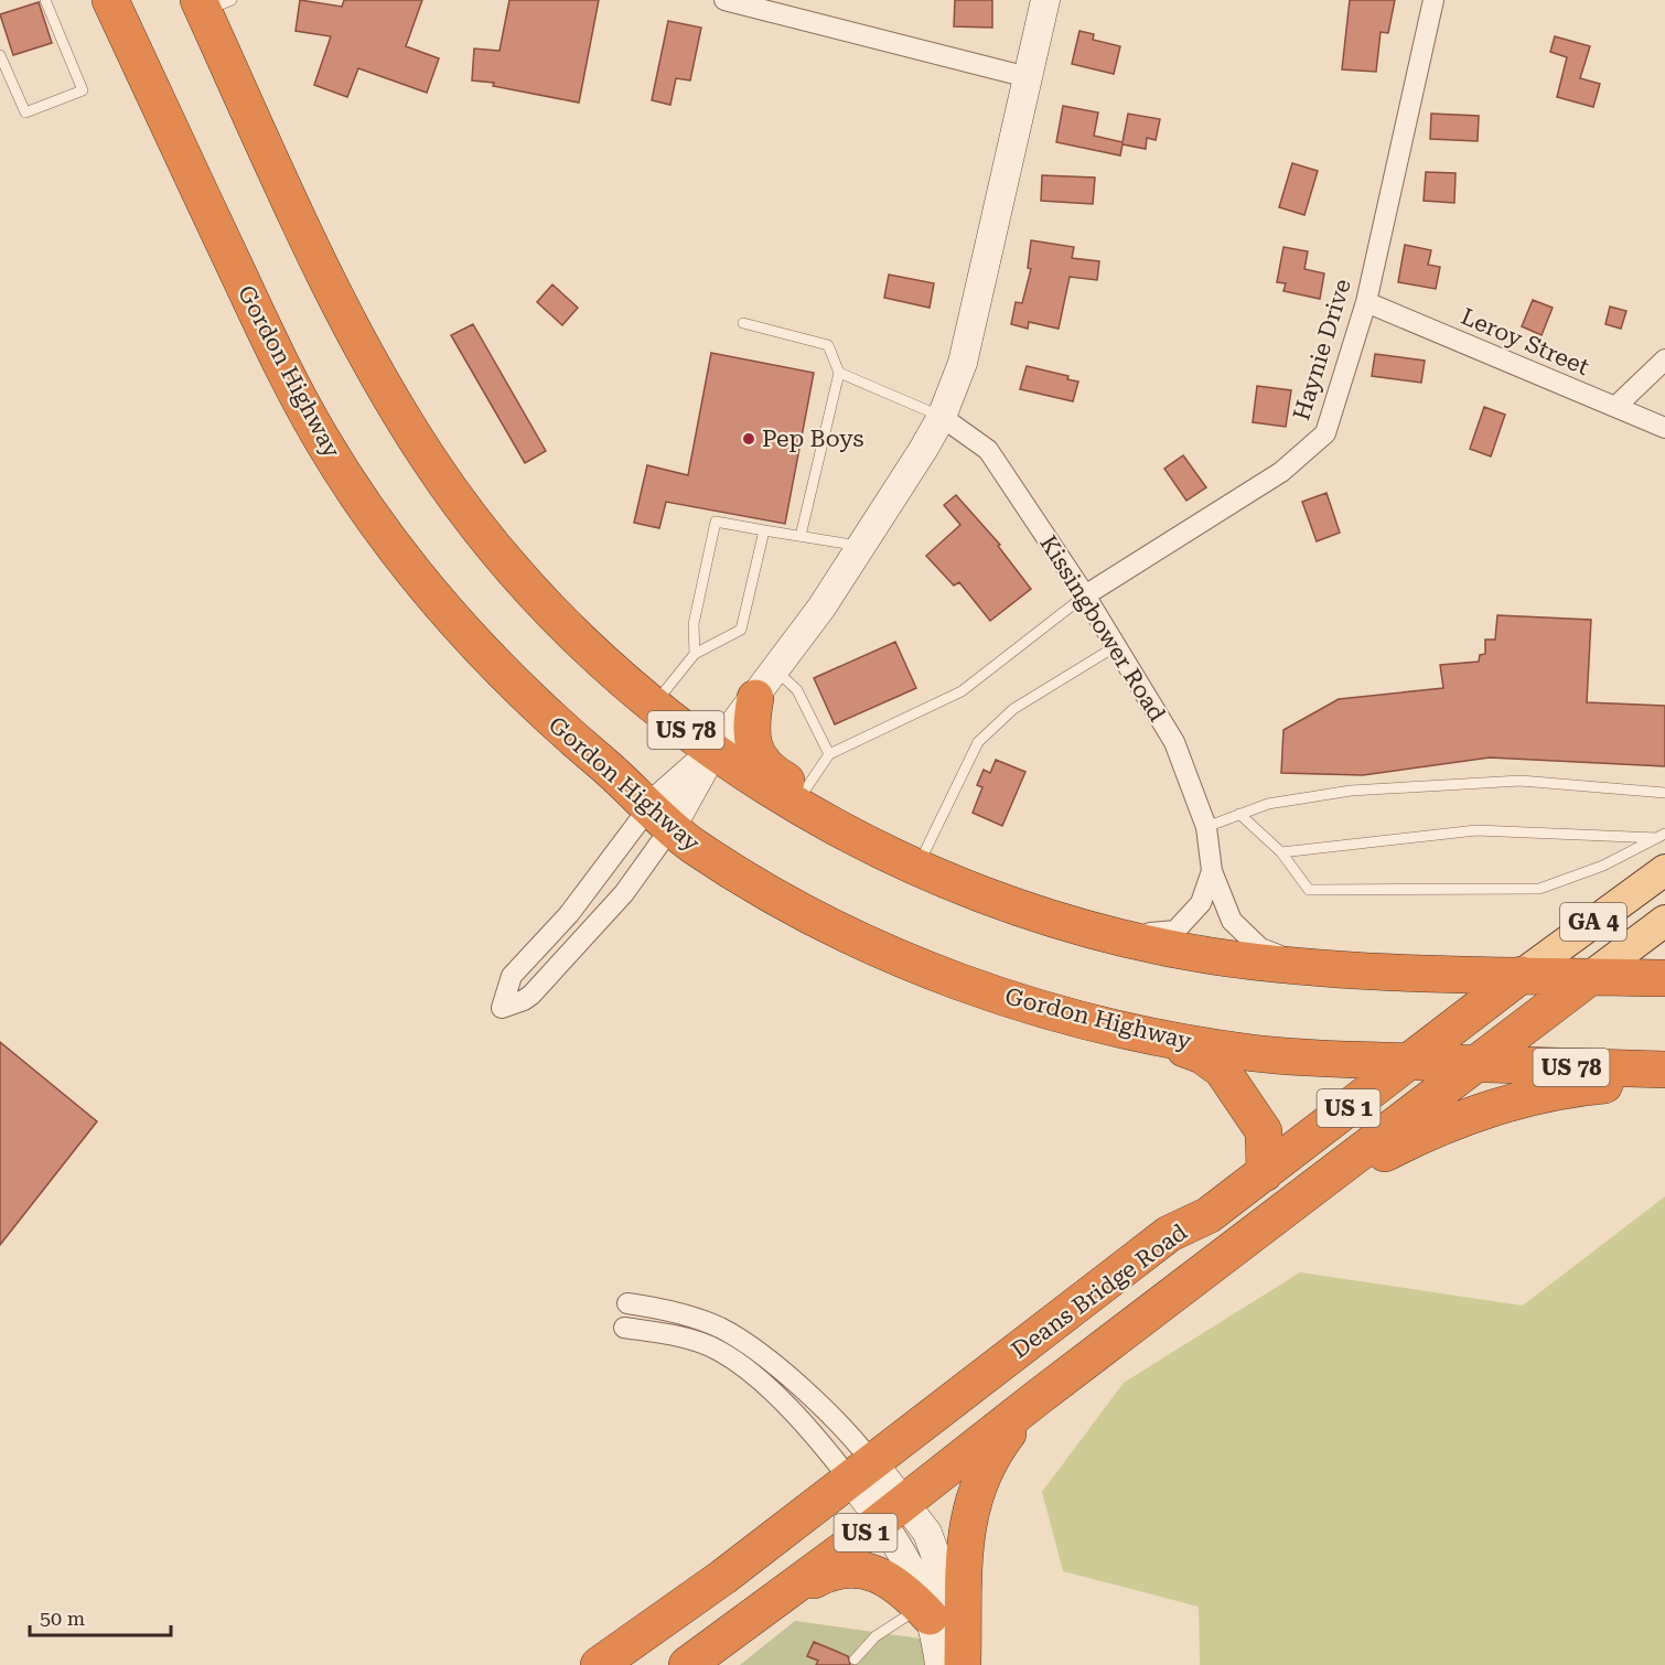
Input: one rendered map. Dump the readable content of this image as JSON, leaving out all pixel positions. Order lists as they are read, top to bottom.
{
  "streets": {
    "highway": [
      "Gordon Highway",
      "US 78",
      "GA 4",
      "US 1",
      "Deans Bridge Road"
    ],
    "street": ["Leroy Street", "Haynie Drive", "Kissingbower Road"]
  },
  "crossings": [
    ["Leroy Street", "Haynie Drive"],
    ["Haynie Drive", "Kissingbower Road"],
    ["Gordon Highway", "Deans Bridge Road"],
    ["Kissingbower Road", "US 78"],
    ["US 78", "Deans Bridge Road"],
    ["US 1", "Deans Bridge Road"]
  ],
  "places": ["Pep Boys"],
  "scale_bar": "50 m"
}
